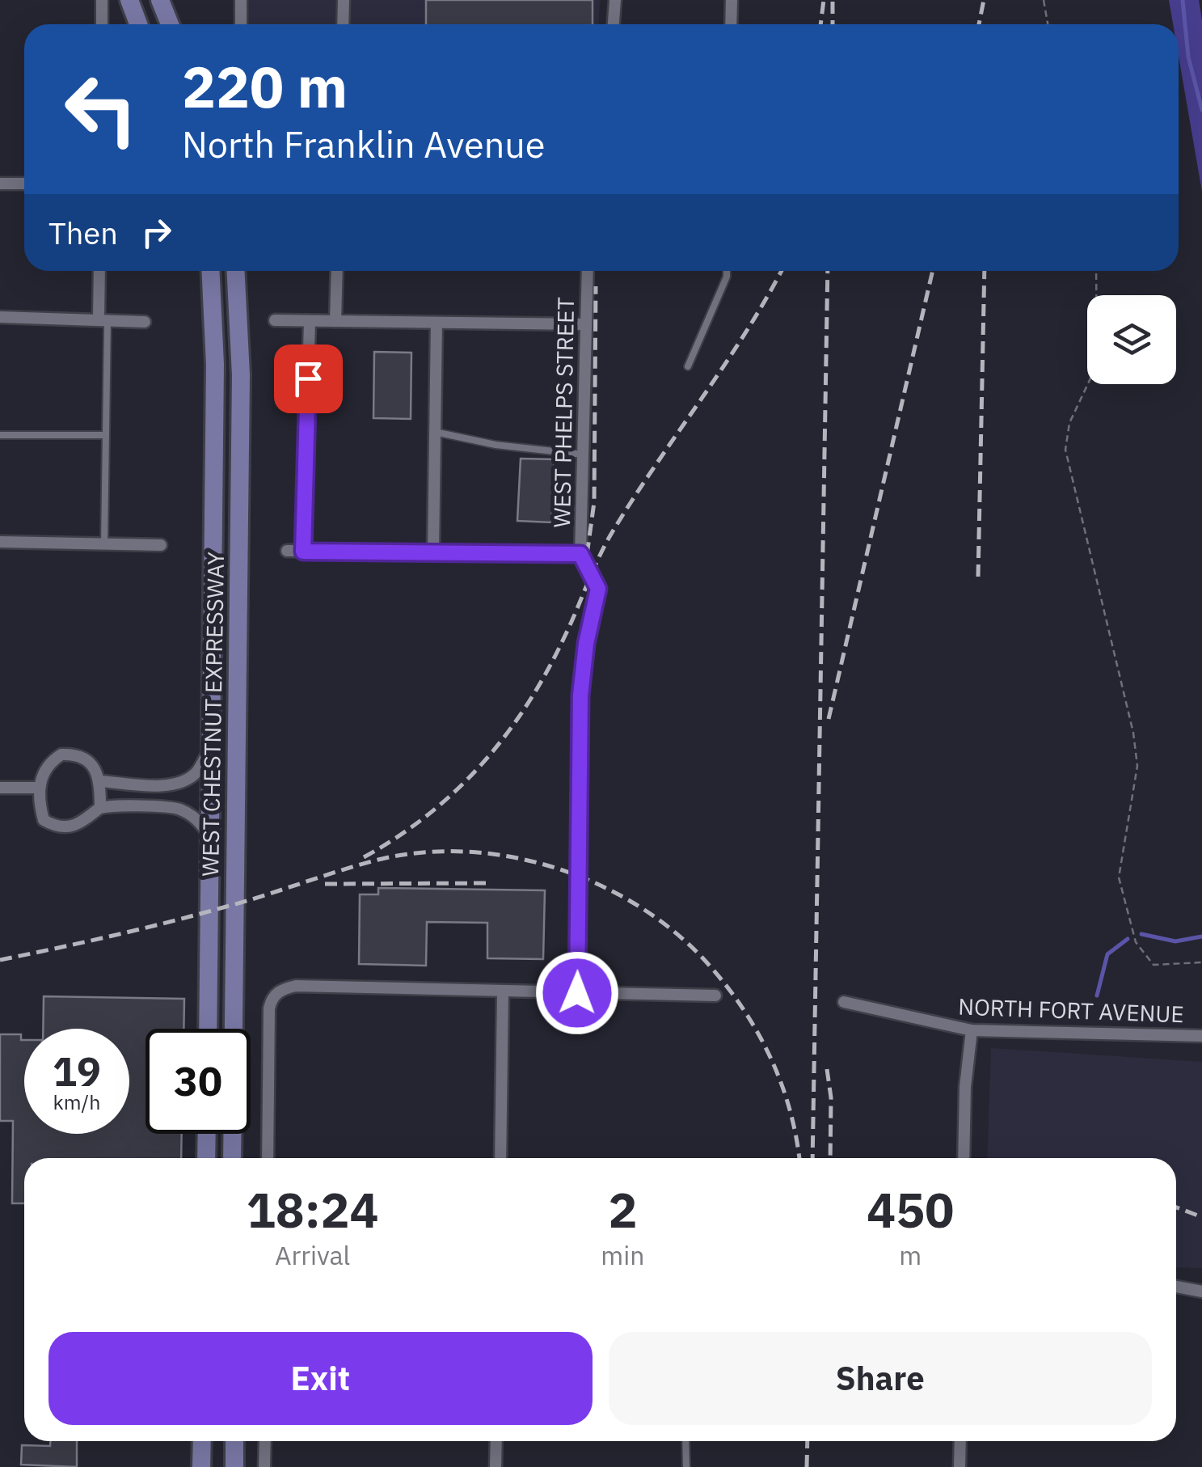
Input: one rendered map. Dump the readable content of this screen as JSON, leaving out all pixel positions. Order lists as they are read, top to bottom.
{
  "streets": {
    "main road": ["WEST CHESTNUT EXPRESSWAY"],
    "street": ["WEST PHELPS STREET", "NORTH FORT AVENUE"]
  },
  "page": {
    "turn": ["220 m", "North Franklin Avenue"],
    "then": "Then",
    "speed": "19 km/h",
    "limit": "30",
    "eta": [
      "18:24",
      "Arrival",
      "2",
      "min",
      "450",
      "m"
    ],
    "buttons": ["Exit", "Share"]
  }
}
